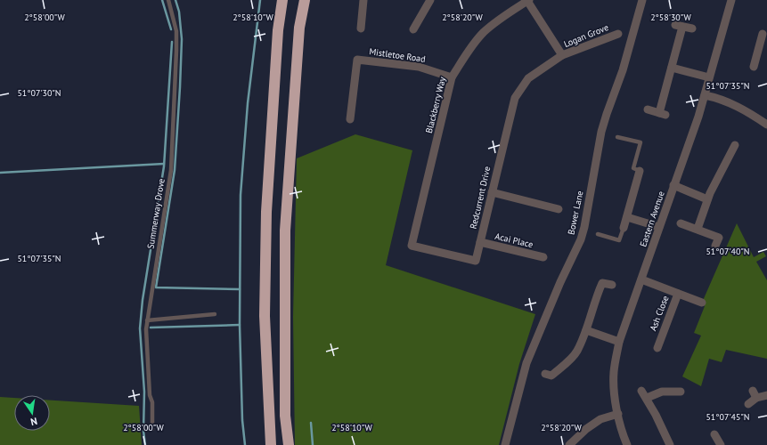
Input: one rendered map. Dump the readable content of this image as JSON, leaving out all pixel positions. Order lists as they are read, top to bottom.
{
  "streets": {
    "street": [
      "Logan Grove",
      "Mistletoe Road",
      "Blackberry Way",
      "Redcurrent Drive",
      "Bower Lane",
      "Eastern Avenue",
      "Acai Place",
      "Ash Close"
    ],
    "lane": ["Summerway Drove"]
  },
  "crossings": [
    ["Logan Grove", "Redcurrent Drive"],
    ["Mistletoe Road", "Blackberry Way"],
    ["Blackberry Way", "Redcurrent Drive"],
    ["Redcurrent Drive", "Acai Place"],
    ["Eastern Avenue", "Ash Close"]
  ],
  "north": "bottom",
  "coordinates": [
    "2°58'20\"W",
    "2°58'30\"W",
    "2°58'00\"W",
    "2°58'10\"W",
    "51°07'35\"N",
    "51°07'30\"N",
    "51°07'40\"N",
    "51°07'45\"N"
  ]
}
